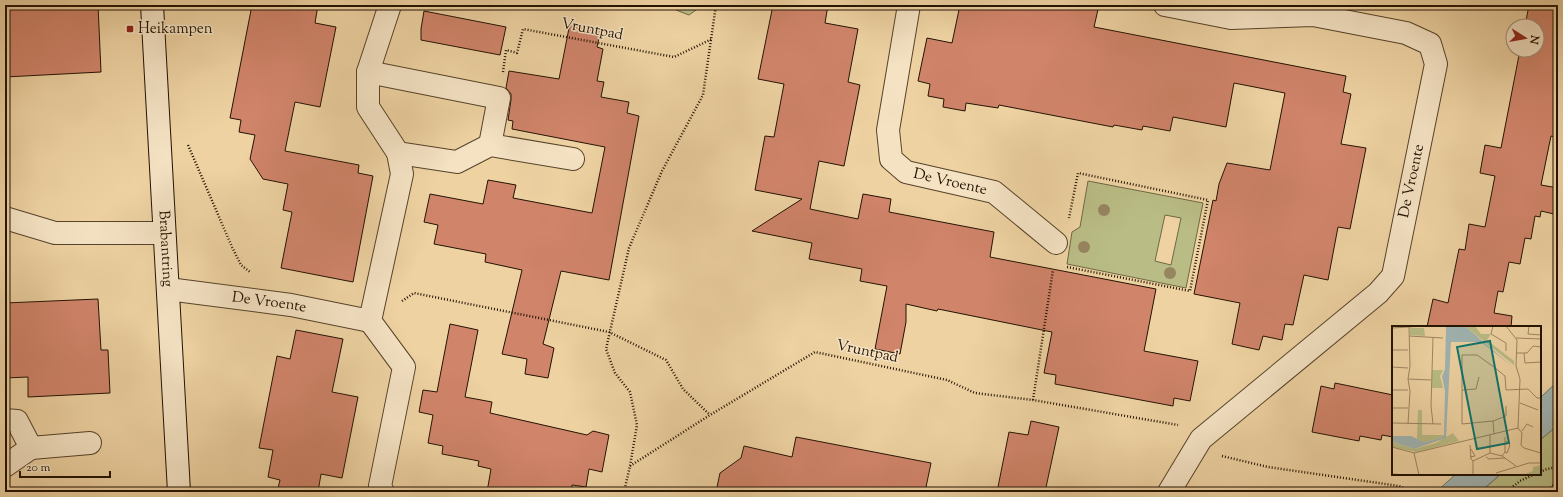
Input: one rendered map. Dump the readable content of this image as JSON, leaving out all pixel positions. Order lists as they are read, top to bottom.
{
  "streets": {
    "street": ["De Vroente", "Brabantring"],
    "path": ["Vruntpad"]
  },
  "crossings": [
    ["De Vroente", "Brabantring"]
  ],
  "places": {
    "transit": ["Heikampen"]
  },
  "scale_bar": "20 m",
  "north": "right"
}
